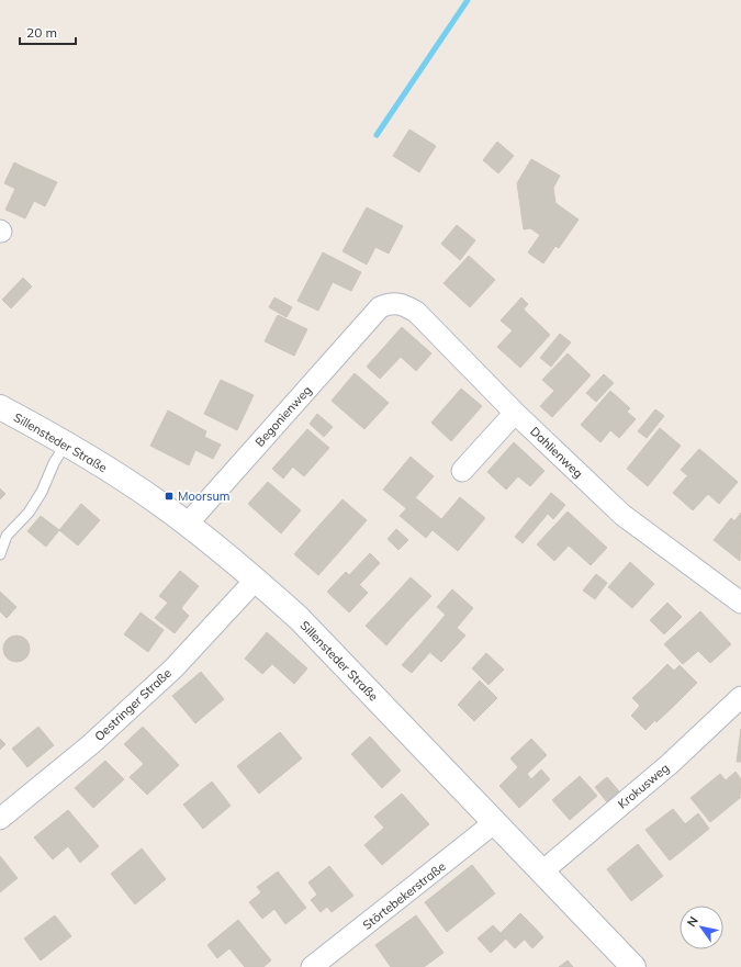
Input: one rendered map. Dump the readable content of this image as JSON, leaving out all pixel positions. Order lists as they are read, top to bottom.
{
  "streets": {
    "main road": ["Sillensteder Straße"],
    "street": [
      "Begonienweg",
      "Dahlienweg",
      "Oestringer Straße",
      "Krokusweg",
      "Störtebekerstraße"
    ]
  },
  "crossings": [
    ["Begonienweg", "Sillensteder Straße"],
    ["Begonienweg", "Dahlienweg"],
    ["Sillensteder Straße", "Oestringer Straße"],
    ["Sillensteder Straße", "Krokusweg"],
    ["Sillensteder Straße", "Störtebekerstraße"]
  ],
  "places": {
    "transit": ["Moorsum"]
  },
  "scale_bar": "20 m",
  "north": "top left"
}
